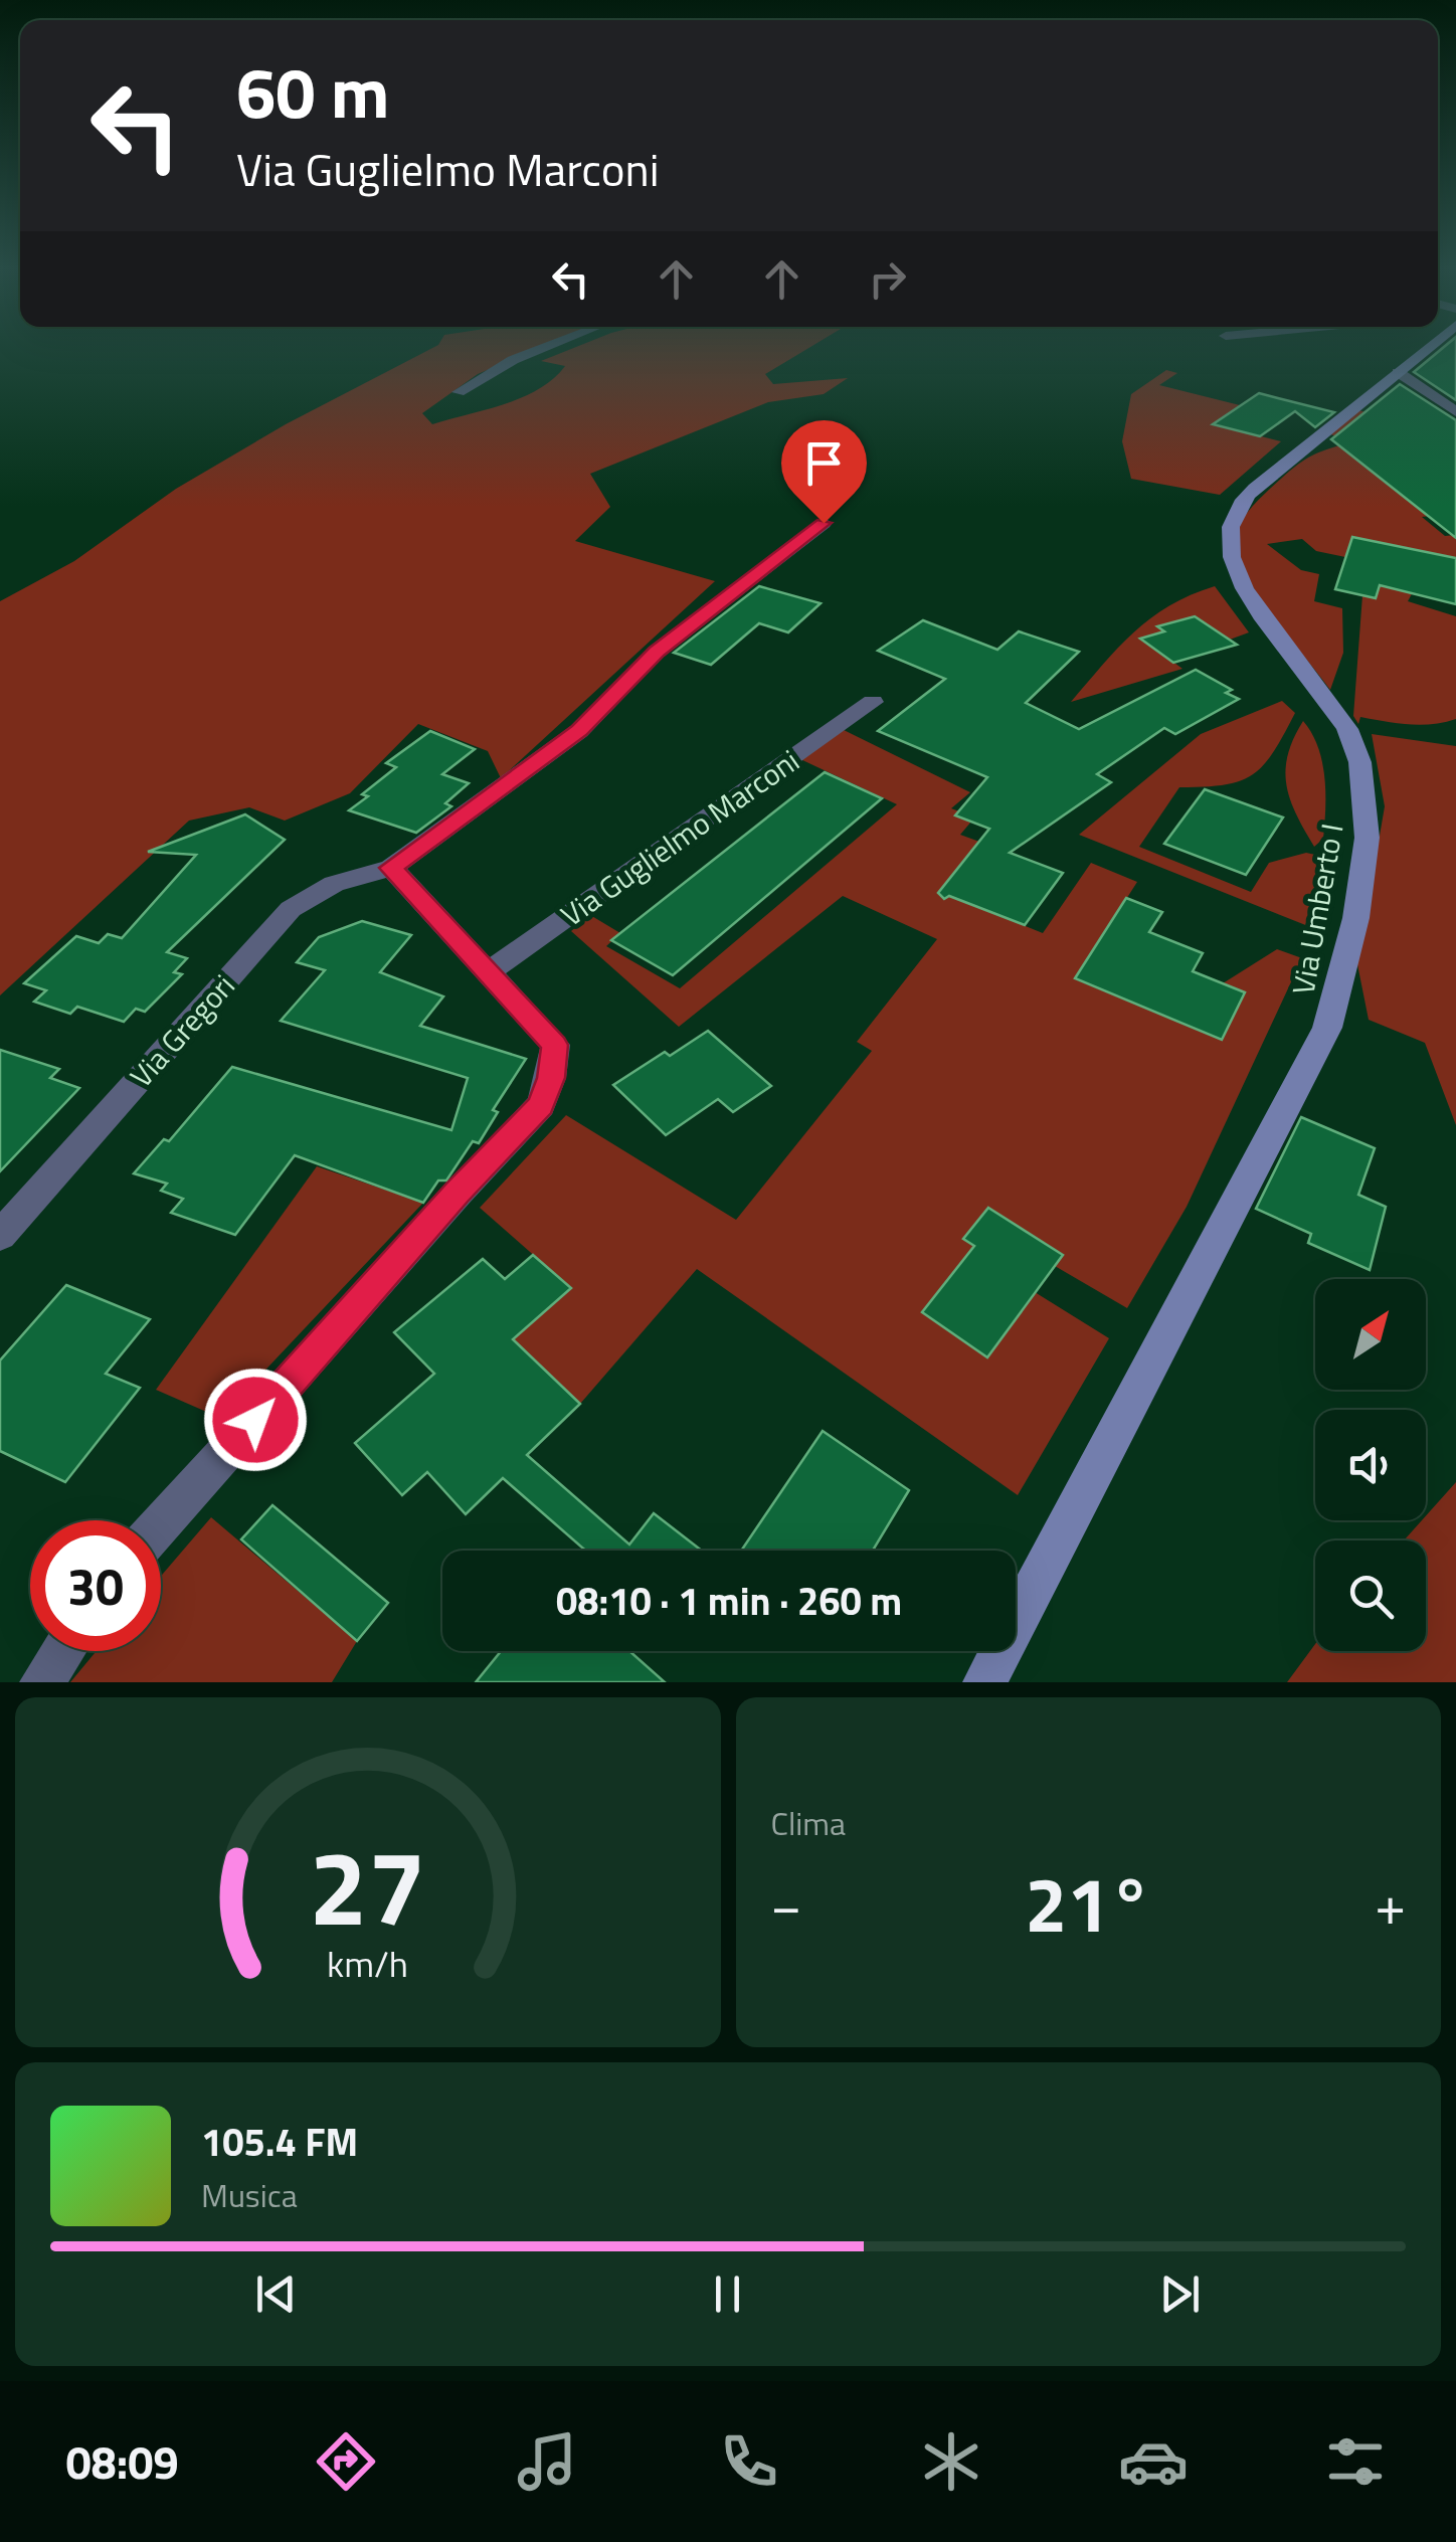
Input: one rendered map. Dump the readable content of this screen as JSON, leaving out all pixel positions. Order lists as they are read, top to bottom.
{
  "streets": {
    "main road": ["Via Umberto I"],
    "street": ["Via Guglielmo Marconi", "Via Gregori"]
  },
  "north": "top right",
  "page": {
    "turn": ["60 m", "Via Guglielmo Marconi"],
    "limit": "30",
    "trip": "08:10 · 1 min · 260 m",
    "tile": "Clima",
    "heat": ["−", "21°", "+"],
    "song": ["105.4 FM", "Musica"],
    "tabs": "08:09",
    "gauge": ["27", "km/h"]
  }
}
